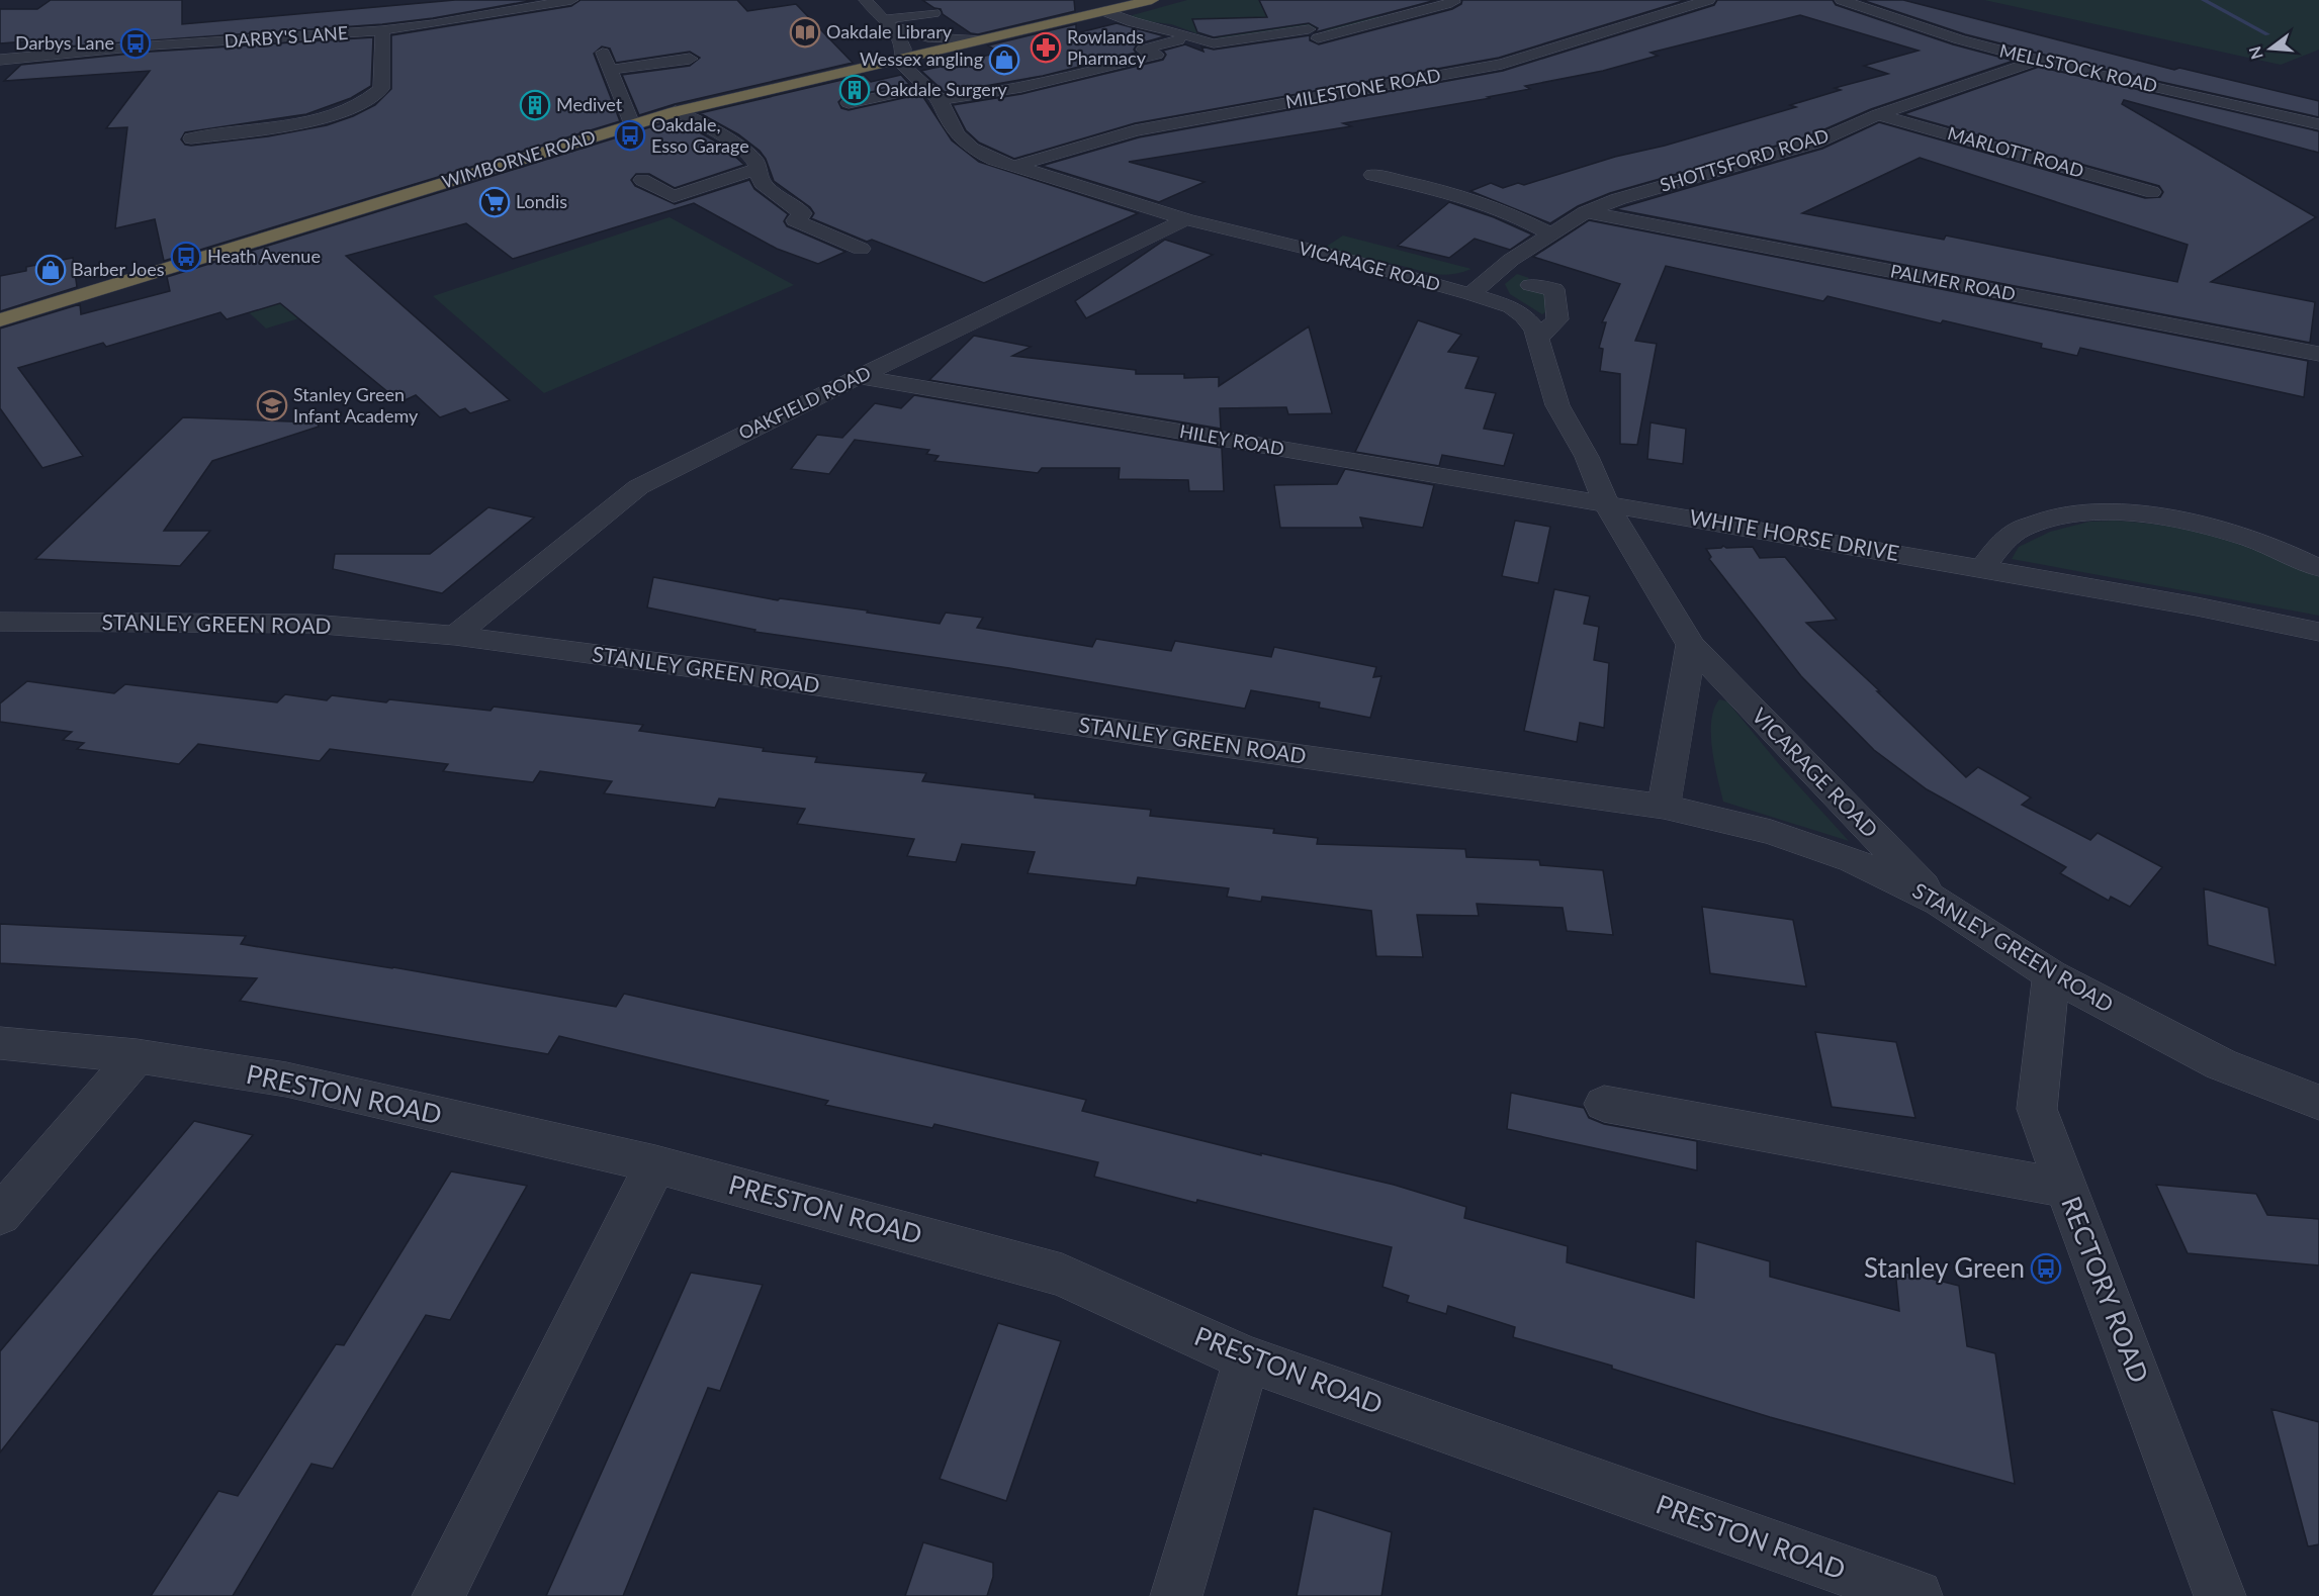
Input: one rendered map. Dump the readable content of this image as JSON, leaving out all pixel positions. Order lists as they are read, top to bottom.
{
  "streets": {
    "highway": ["WIMBORNE ROAD"],
    "street": [
      "DARBY'S LANE",
      "MELLSTOCK ROAD",
      "MILESTONE ROAD",
      "MARLOTT ROAD",
      "SHOTTSFORD ROAD",
      "VICARAGE ROAD",
      "PALMER ROAD",
      "OAKFIELD ROAD",
      "HILEY ROAD",
      "WHITE HORSE DRIVE",
      "STANLEY GREEN ROAD",
      "PRESTON ROAD",
      "RECTORY ROAD"
    ]
  },
  "crossings": [
    ["MELLSTOCK ROAD", "SHOTTSFORD ROAD"],
    ["MILESTONE ROAD", "VICARAGE ROAD"],
    ["MARLOTT ROAD", "SHOTTSFORD ROAD"],
    ["WIMBORNE ROAD", "VICARAGE ROAD"],
    ["SHOTTSFORD ROAD", "VICARAGE ROAD"],
    ["SHOTTSFORD ROAD", "PALMER ROAD"],
    ["VICARAGE ROAD", "OAKFIELD ROAD"],
    ["VICARAGE ROAD", "HILEY ROAD"],
    ["VICARAGE ROAD", "WHITE HORSE DRIVE"],
    ["VICARAGE ROAD", "STANLEY GREEN ROAD"],
    ["OAKFIELD ROAD", "HILEY ROAD"],
    ["OAKFIELD ROAD", "STANLEY GREEN ROAD"],
    ["HILEY ROAD", "WHITE HORSE DRIVE"],
    ["STANLEY GREEN ROAD", "RECTORY ROAD"]
  ],
  "places": {
    "library": ["Oakdale Library"],
    "bus stop": [
      "Darbys Lane",
      "Oakdale, Esso Garage",
      "Heath Avenue",
      "Stanley Green"
    ],
    "pharmacy": ["Rowlands Pharmacy"],
    "shop": ["Wessex angling", "Barber Joes"],
    "building": ["Oakdale Surgery", "Medivet"],
    "supermarket": ["Londis"],
    "school or university": ["Stanley Green Infant Academy"]
  },
  "north": "left"
}
